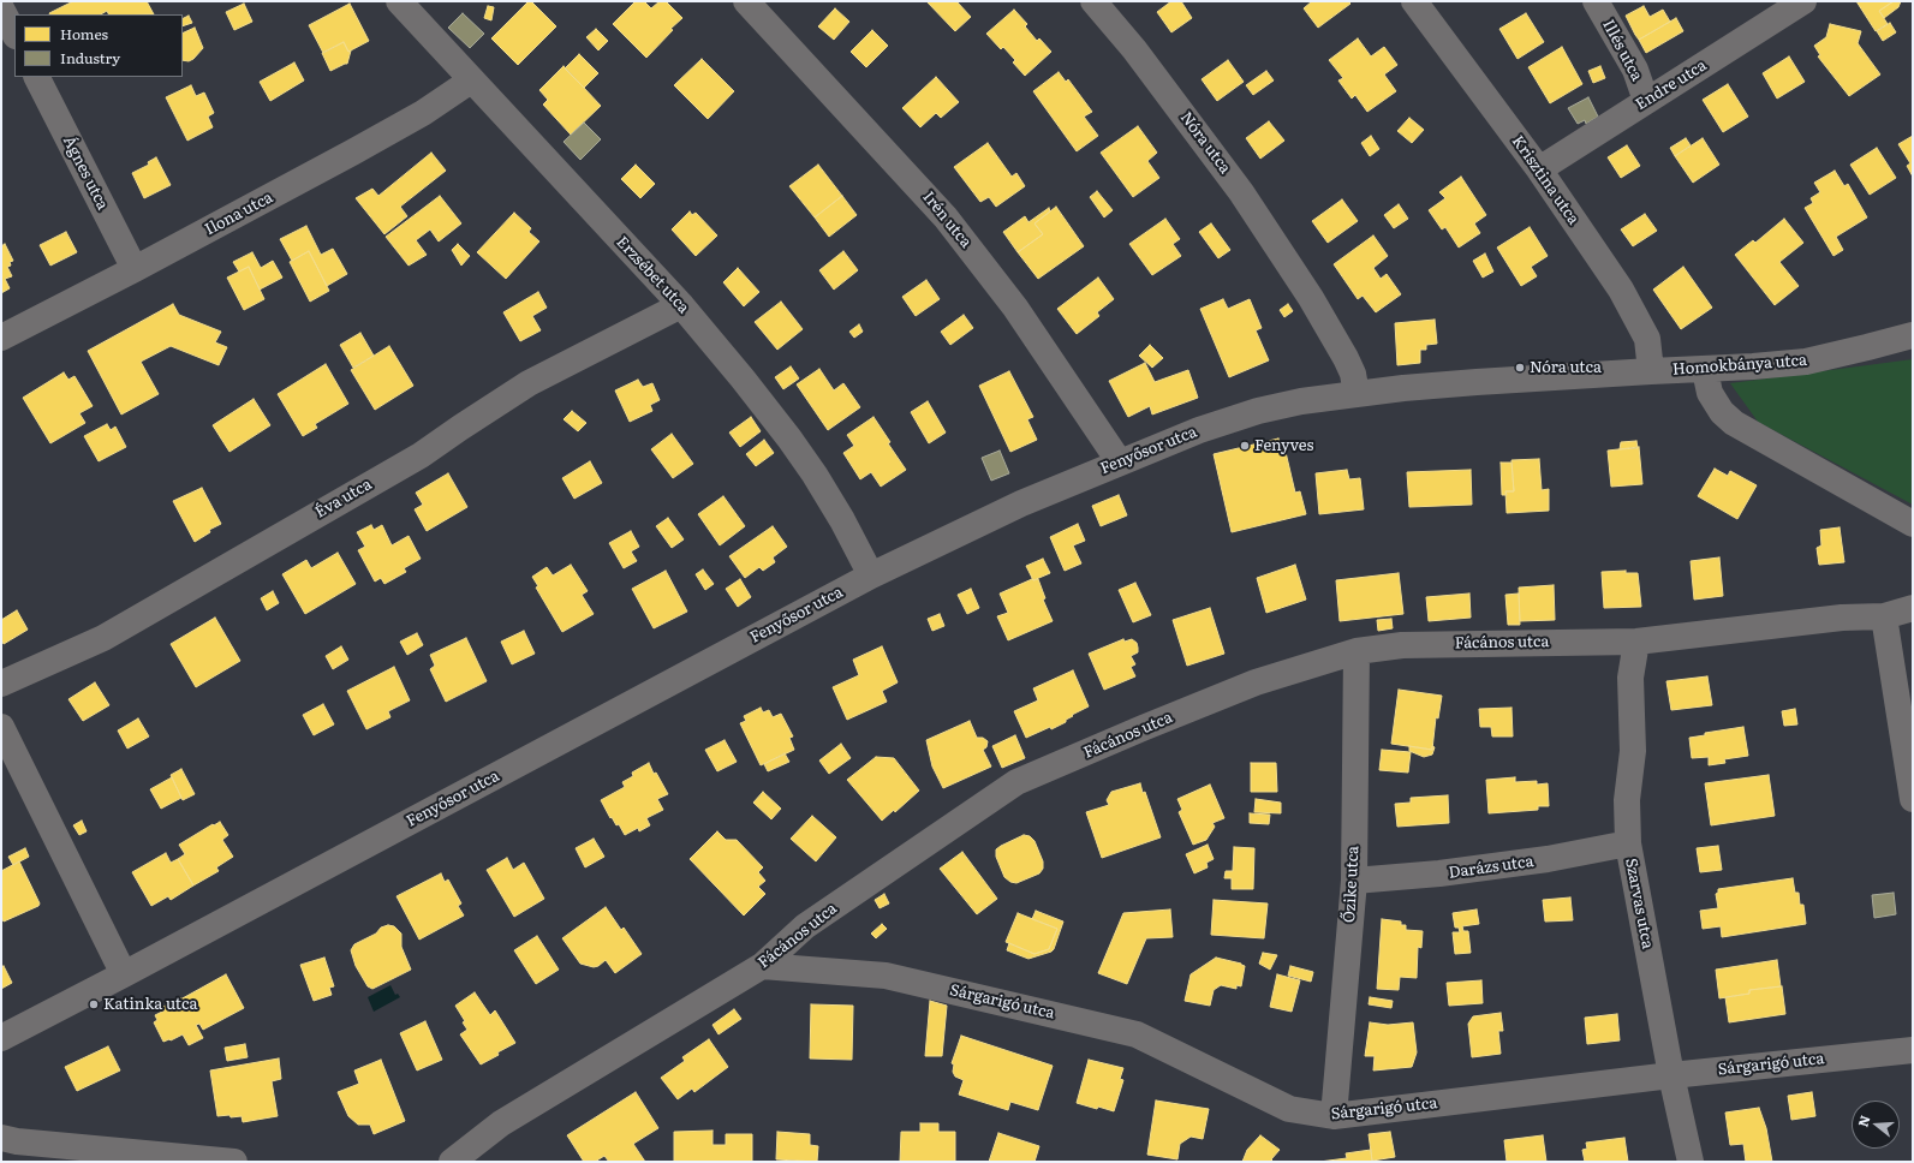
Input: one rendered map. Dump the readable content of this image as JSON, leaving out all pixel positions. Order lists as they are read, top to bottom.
{
  "streets": {
    "street": [
      "Illés utca",
      "Endre utca",
      "Nóra utca",
      "Ágnes utca",
      "Krisztina utca",
      "Ilona utca",
      "Irén utca",
      "Erzsébet utca",
      "Homokbánya utca",
      "Fenyősor utca",
      "Éva utca",
      "Fácános utca",
      "Darázs utca",
      "Őzike utca",
      "Szarvas utca",
      "Sárgarigó utca"
    ]
  },
  "crossings": [
    ["Illés utca", "Endre utca"],
    ["Endre utca", "Krisztina utca"],
    ["Nóra utca", "Fenyősor utca"],
    ["Ágnes utca", "Ilona utca"],
    ["Krisztina utca", "Homokbánya utca"],
    ["Krisztina utca", "Fenyősor utca"],
    ["Ilona utca", "Erzsébet utca"],
    ["Irén utca", "Fenyősor utca"],
    ["Erzsébet utca", "Fenyősor utca"],
    ["Erzsébet utca", "Éva utca"],
    ["Homokbánya utca", "Fenyősor utca"],
    ["Fácános utca", "Őzike utca"],
    ["Fácános utca", "Szarvas utca"],
    ["Fácános utca", "Sárgarigó utca"],
    ["Darázs utca", "Őzike utca"],
    ["Darázs utca", "Szarvas utca"],
    ["Őzike utca", "Sárgarigó utca"],
    ["Szarvas utca", "Sárgarigó utca"]
  ],
  "places": ["Nóra utca", "Fenyves", "Katinka utca"],
  "legend": ["Homes", "Industry"],
  "north": "left"
}
